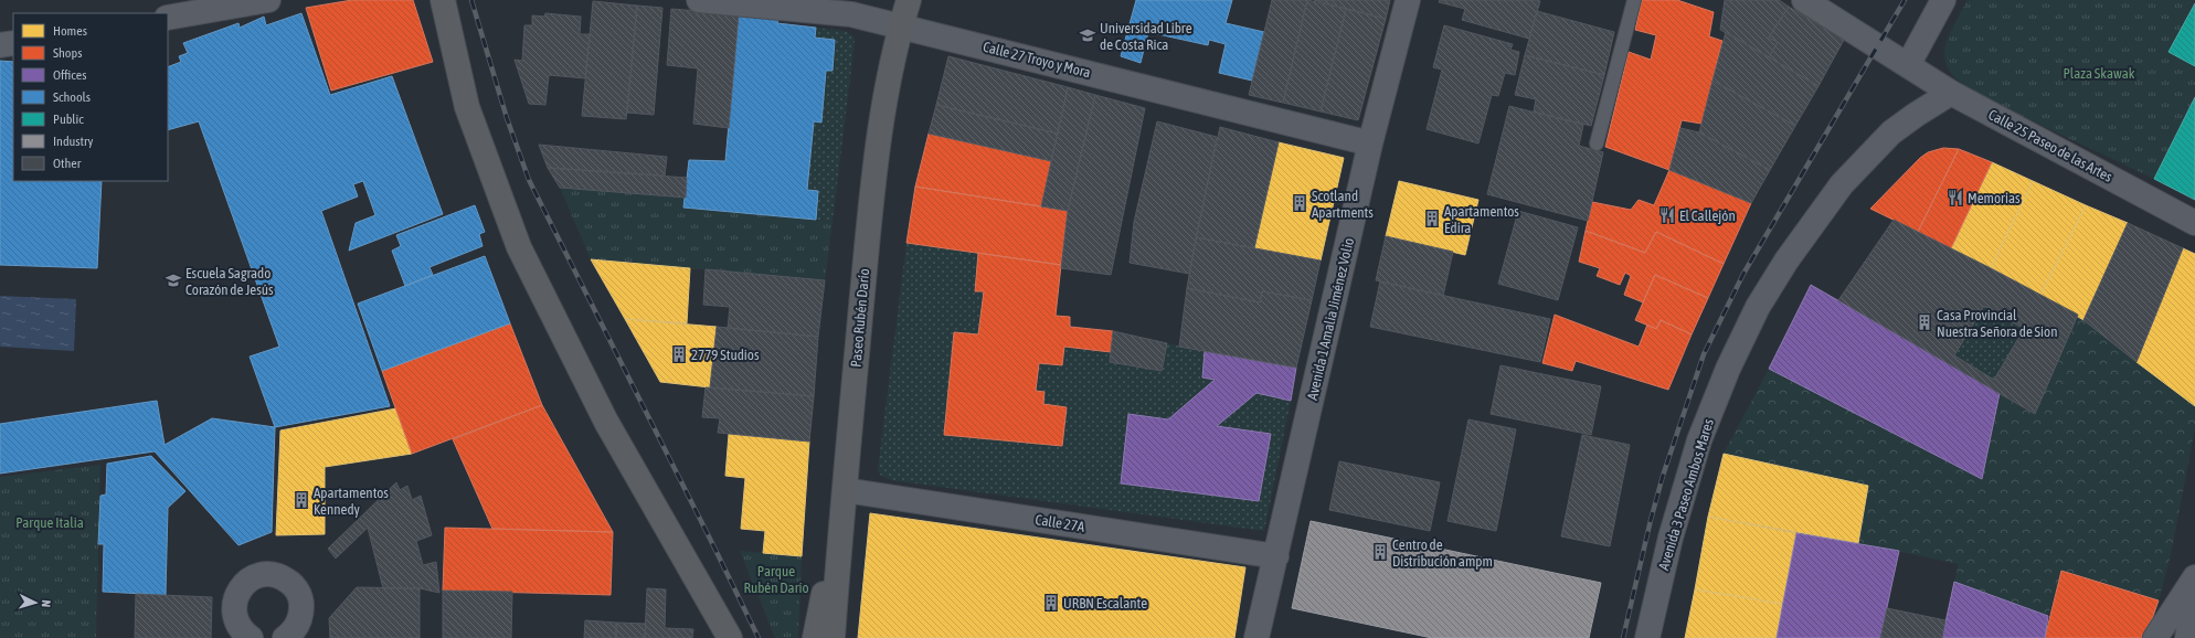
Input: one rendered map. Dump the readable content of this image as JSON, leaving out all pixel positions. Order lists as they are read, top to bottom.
{
  "streets": {
    "highway": ["Paseo Rubén Darío"],
    "street": [
      "Calle 27 Troyo y Mora",
      "Calle 25 Paseo de las Artes",
      "Avenida 1 Amalia Jiménez Volio",
      "Avenida 3 Paseo Ambos Mares",
      "Calle 27A"
    ]
  },
  "crossings": [
    ["Calle 27 Troyo y Mora", "Paseo Rubén Darío"],
    ["Calle 27 Troyo y Mora", "Avenida 1 Amalia Jiménez Volio"],
    ["Calle 25 Paseo de las Artes", "Avenida 3 Paseo Ambos Mares"],
    ["Paseo Rubén Darío", "Calle 27A"],
    ["Avenida 1 Amalia Jiménez Volio", "Calle 27A"]
  ],
  "parks": ["Plaza Skawak", "Parque Italia", "Parque Rubén Darío"],
  "places": {
    "school or university": ["Universidad Libre de Costa Rica", "Escuela Sagrado Corazón de Jesús"],
    "restaurant": ["Memorias", "El Callejón"],
    "building": [
      "Scotland Apartments",
      "Apartamentos Edira",
      "Casa Provincial Nuestra Señora de Sion",
      "2779 Studios",
      "Apartamentos Kennedy",
      "Centro de Distribución ampm",
      "URBN Escalante"
    ]
  },
  "legend": [
    "Homes",
    "Shops",
    "Offices",
    "Schools",
    "Public",
    "Industry",
    "Other"
  ],
  "north": "right"
}
